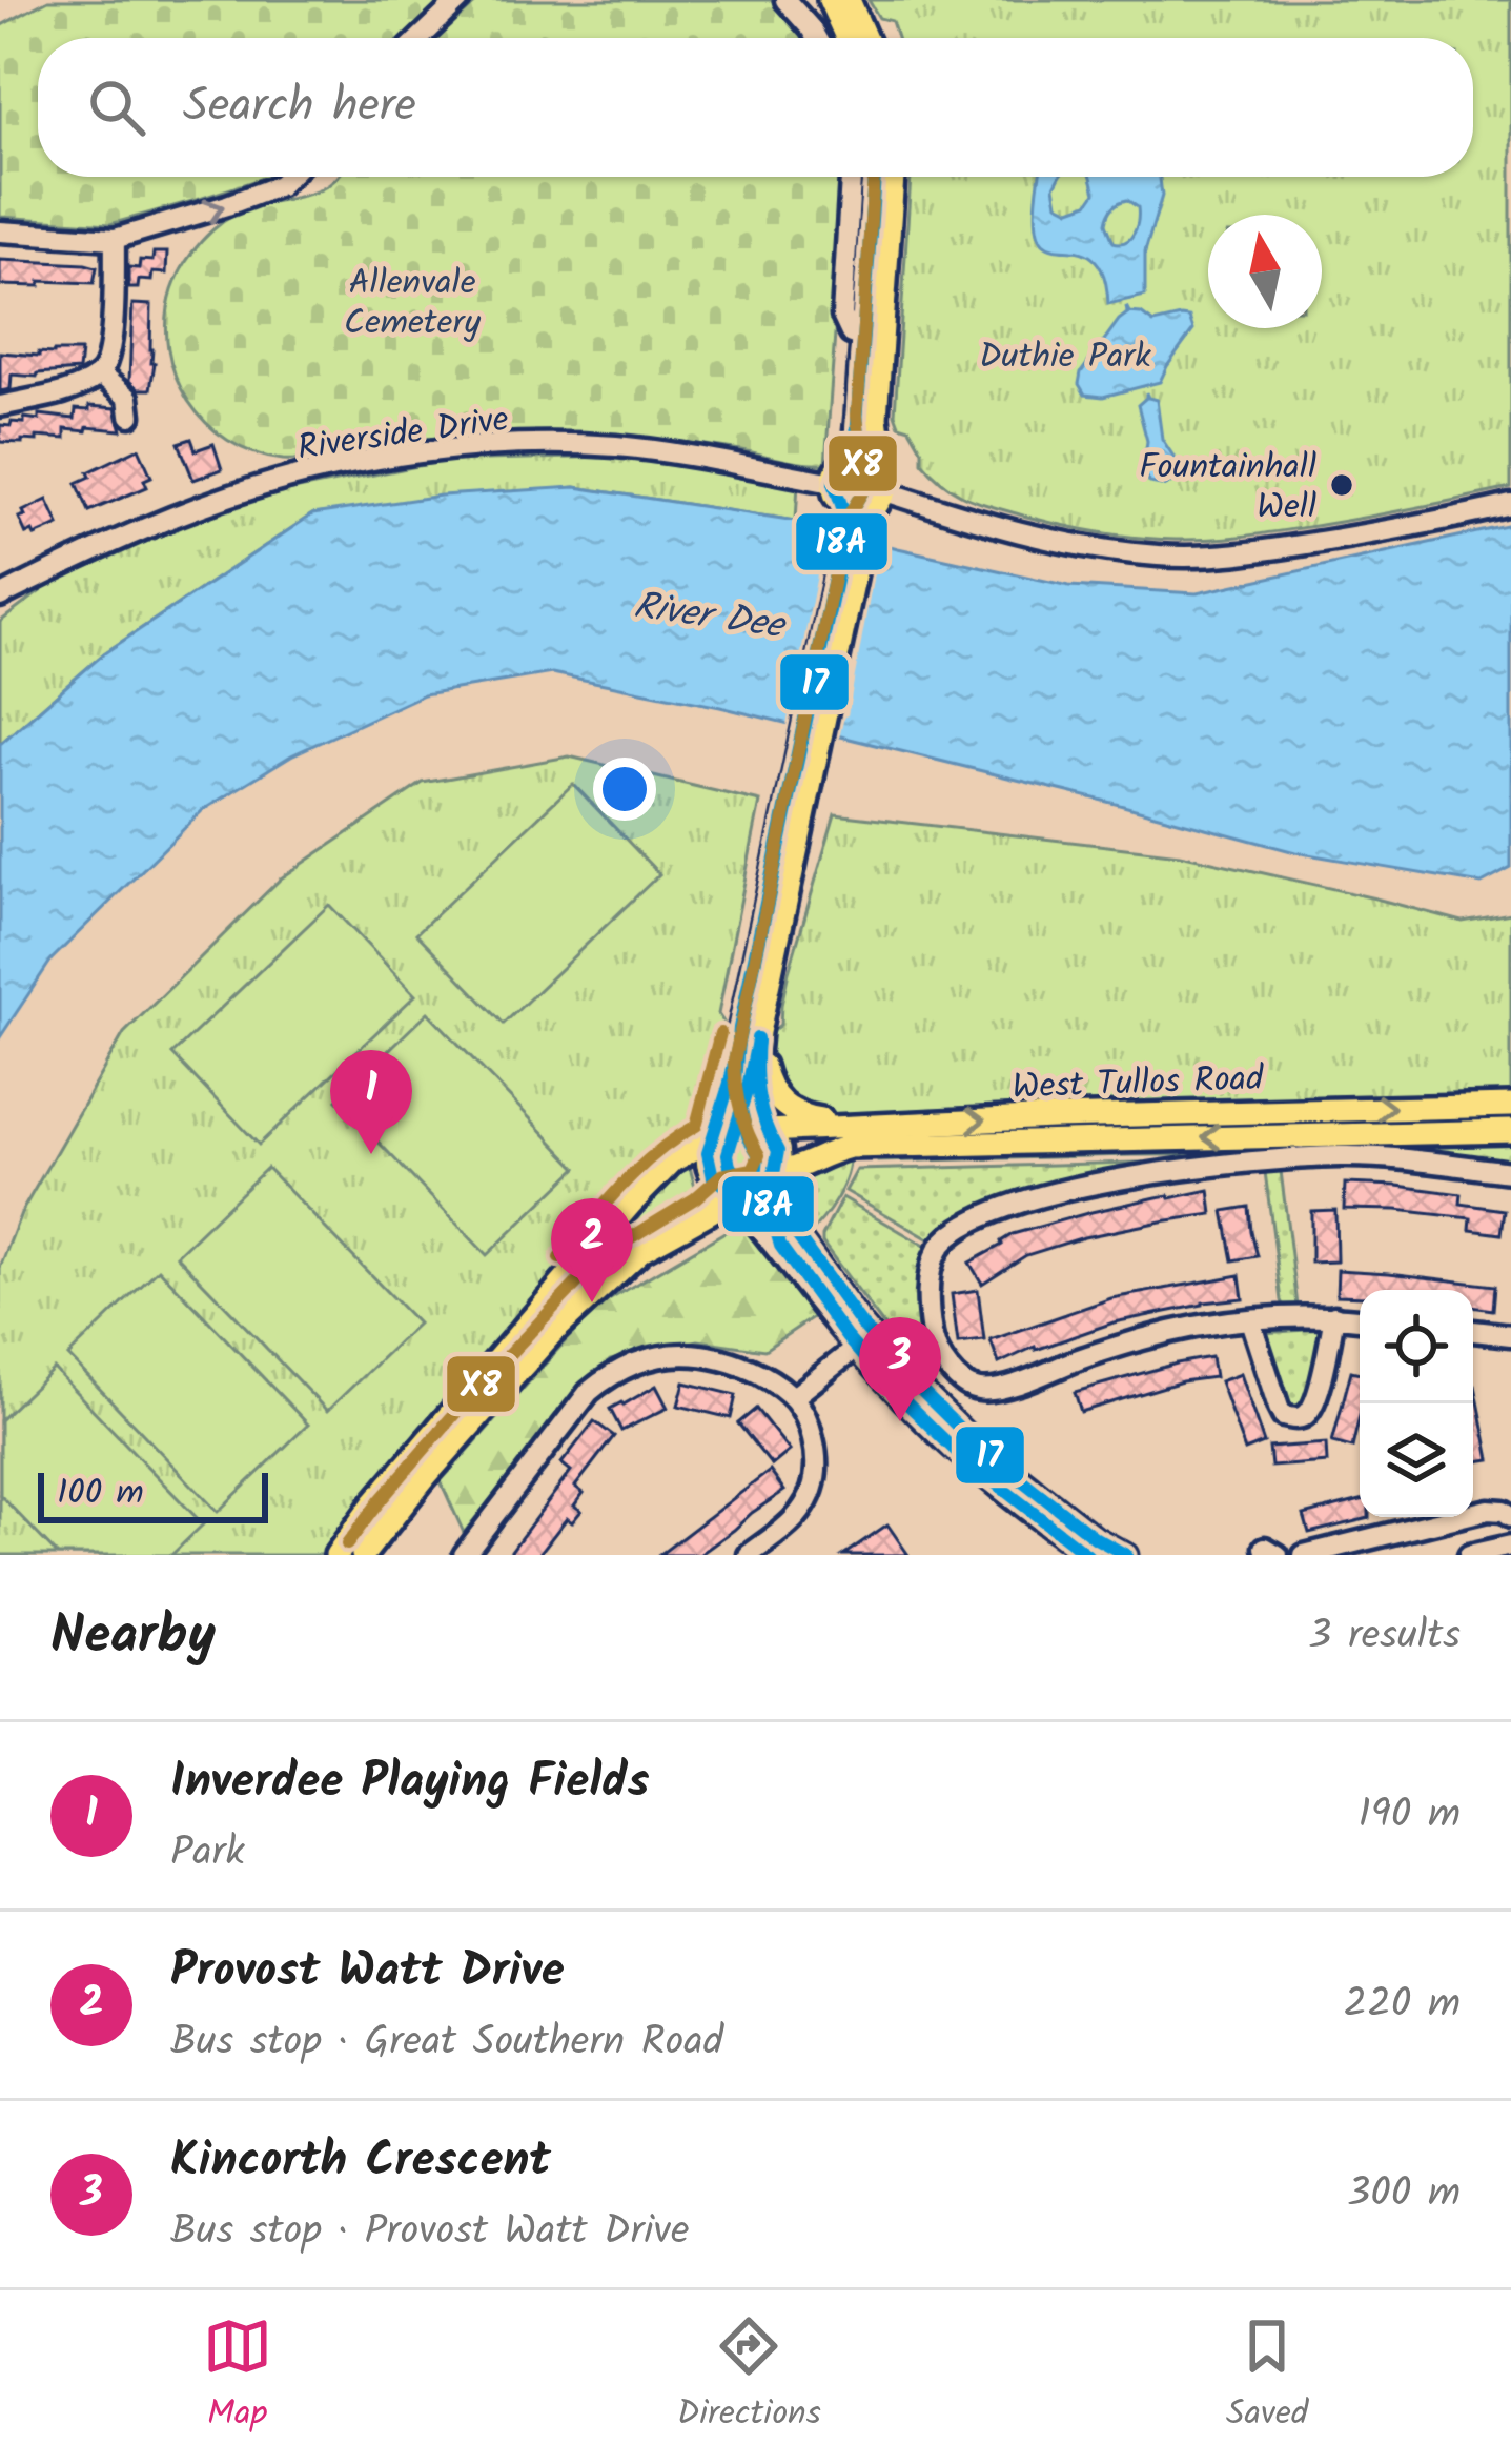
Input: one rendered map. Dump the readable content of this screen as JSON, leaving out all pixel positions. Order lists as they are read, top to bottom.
{
  "streets": {
    "main road": ["West Tullos Road"],
    "street": ["Riverside Drive"]
  },
  "water": ["River Dee"],
  "parks": ["Allenvale Cemetery", "Duthie Park"],
  "places": ["Fountainhall Well"],
  "lines": ["transit line 17", "transit line 18A", "transit line X8"],
  "scale_bar": "100 m",
  "north": "top",
  "page": {
    "search": "Search here",
    "pins": ["1", "2", "3"],
    "scale": "100 m",
    "heading": ["Nearby", "3 results"],
    "list": [
      {
        "mark": "1",
        "name": "Inverdee Playing Fields",
        "note": "Park",
        "value": "190 m"
      },
      {
        "mark": "2",
        "name": "Provost Watt Drive",
        "note": "Bus stop · Great Southern Road",
        "value": "220 m"
      },
      {
        "mark": "3",
        "name": "Kincorth Crescent",
        "note": "Bus stop · Provost Watt Drive",
        "value": "300 m"
      }
    ],
    "nav": ["Map", "Directions", "Saved"]
  }
}
